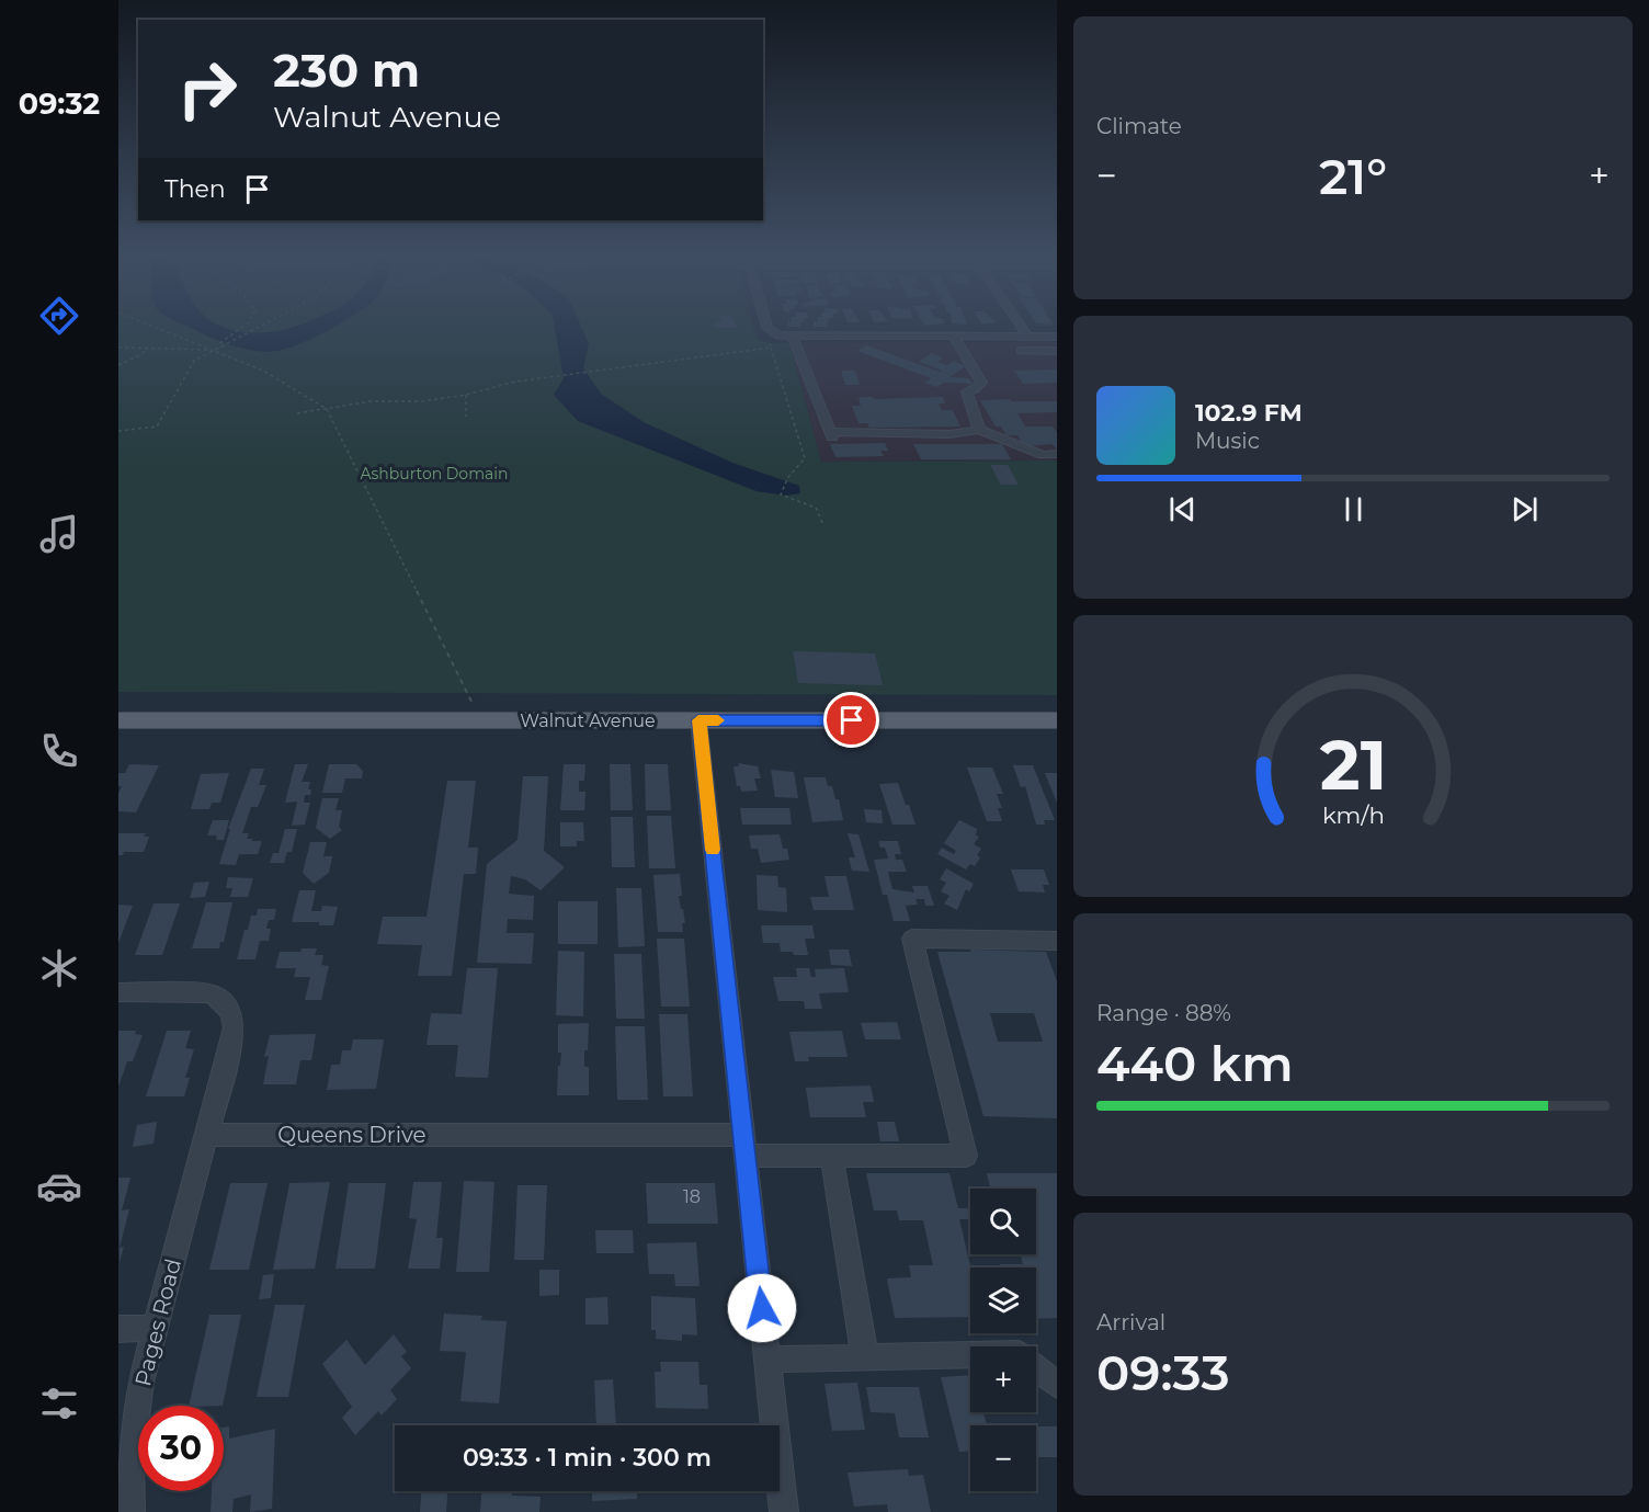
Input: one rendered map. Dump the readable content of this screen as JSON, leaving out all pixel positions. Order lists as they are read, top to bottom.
{
  "streets": {
    "main road": ["Walnut Avenue"],
    "street": ["Queens Drive", "Pages Road"]
  },
  "crossings": [
    ["Queens Drive", "Pages Road"]
  ],
  "parks": ["Ashburton Domain"],
  "house_numbers": ["18"],
  "page": {
    "tabs": "09:32",
    "tile": [
      "Climate",
      ["Range · 88%", "440 km"],
      ["Arrival", "09:33"]
    ],
    "turn": ["230 m", "Walnut Avenue"],
    "heat": ["−", "21°", "+"],
    "then": "Then",
    "song": ["102.9 FM", "Music"],
    "map_buttons": ["+", "−"],
    "limit": "30",
    "trip": "09:33 · 1 min · 300 m",
    "gauge": ["21", "km/h"]
  }
}
